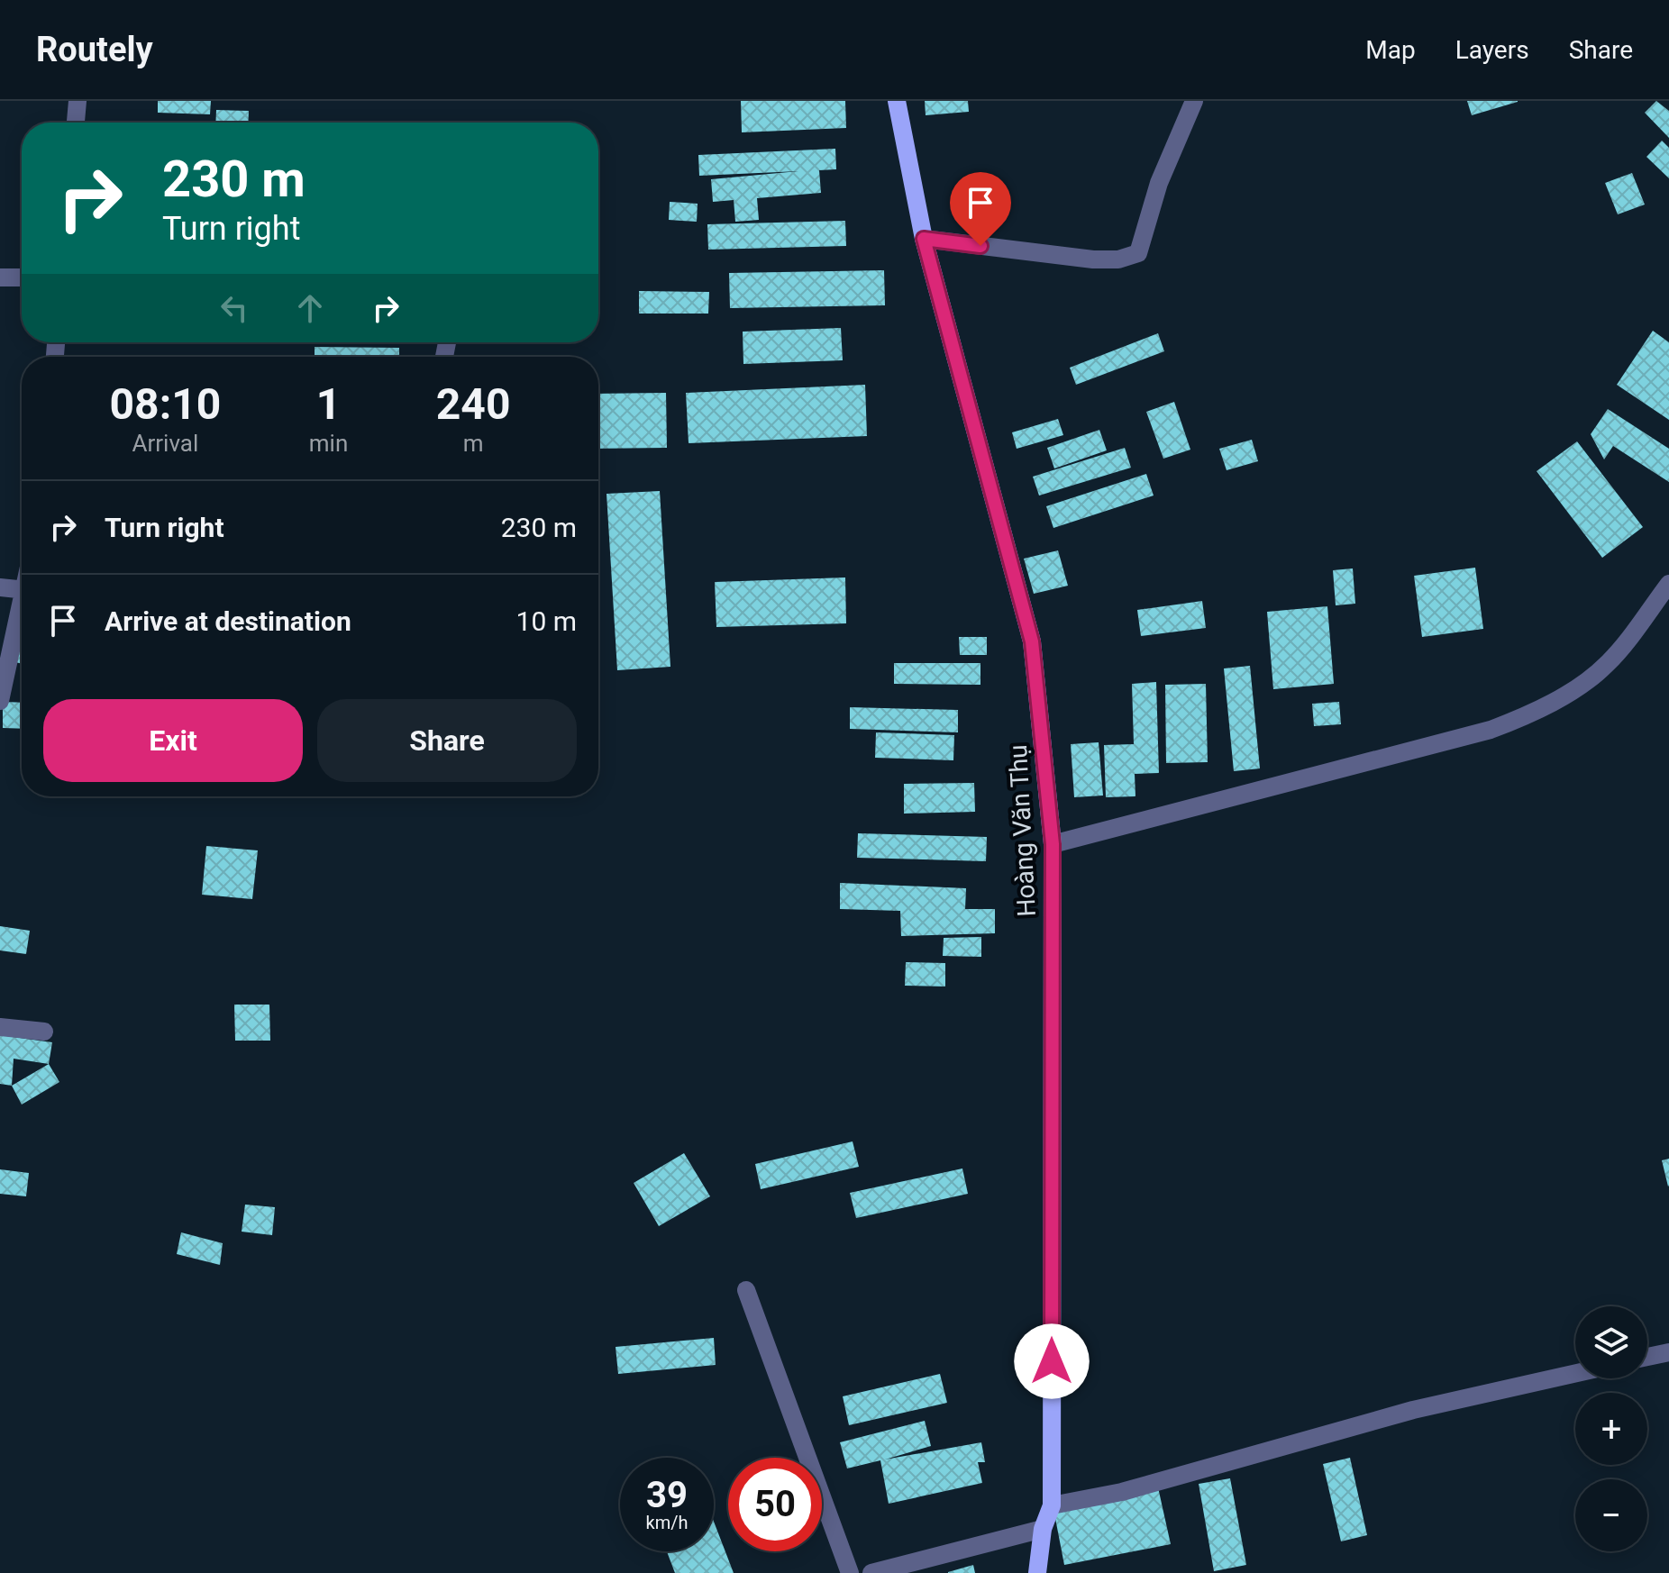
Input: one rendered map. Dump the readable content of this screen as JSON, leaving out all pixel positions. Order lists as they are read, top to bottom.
{
  "streets": {
    "main road": ["Hoàng Văn Thụ"]
  },
  "page": {
    "header": "Routely",
    "nav": ["Map", "Layers", "Share"],
    "turn": ["230 m", "Turn right"],
    "eta": [
      "08:10",
      "Arrival",
      "1",
      "min",
      "240",
      "m"
    ],
    "list": [
      {
        "name": "Turn right",
        "value": "230 m"
      },
      {
        "name": "Arrive at destination",
        "value": "10 m"
      }
    ],
    "buttons": ["Exit", "Share"],
    "map_buttons": ["+", "−"],
    "speed": "39 km/h",
    "limit": "50"
  }
}
